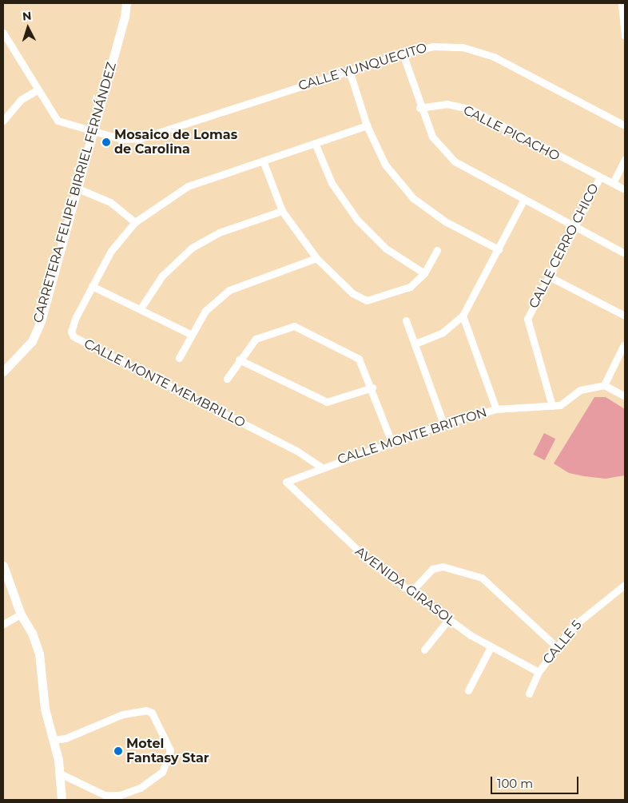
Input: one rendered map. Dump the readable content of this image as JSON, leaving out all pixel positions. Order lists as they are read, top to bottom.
{
  "streets": {
    "street": [
      "CALLE YUNQUECITO",
      "CALLE PICACHO",
      "CARRETERA FELIPE BIRRIEL FERNÁNDEZ",
      "CALLE CERRO CHICO",
      "CALLE MONTE MEMBRILLO",
      "CALLE MONTE BRITTON",
      "AVENIDA GIRASOL",
      "CALLE 5"
    ]
  },
  "crossings": [
    ["CALLE YUNQUECITO", "CARRETERA FELIPE BIRRIEL FERNÁNDEZ"],
    ["CALLE PICACHO", "CALLE CERRO CHICO"],
    ["CALLE CERRO CHICO", "CALLE MONTE BRITTON"],
    ["CALLE MONTE MEMBRILLO", "CALLE MONTE BRITTON"],
    ["CALLE MONTE BRITTON", "AVENIDA GIRASOL"],
    ["AVENIDA GIRASOL", "CALLE 5"]
  ],
  "places": ["Mosaico de Lomas de Carolina", "Motel Fantasy Star"],
  "scale_bar": "100 m",
  "north": "top"
}
